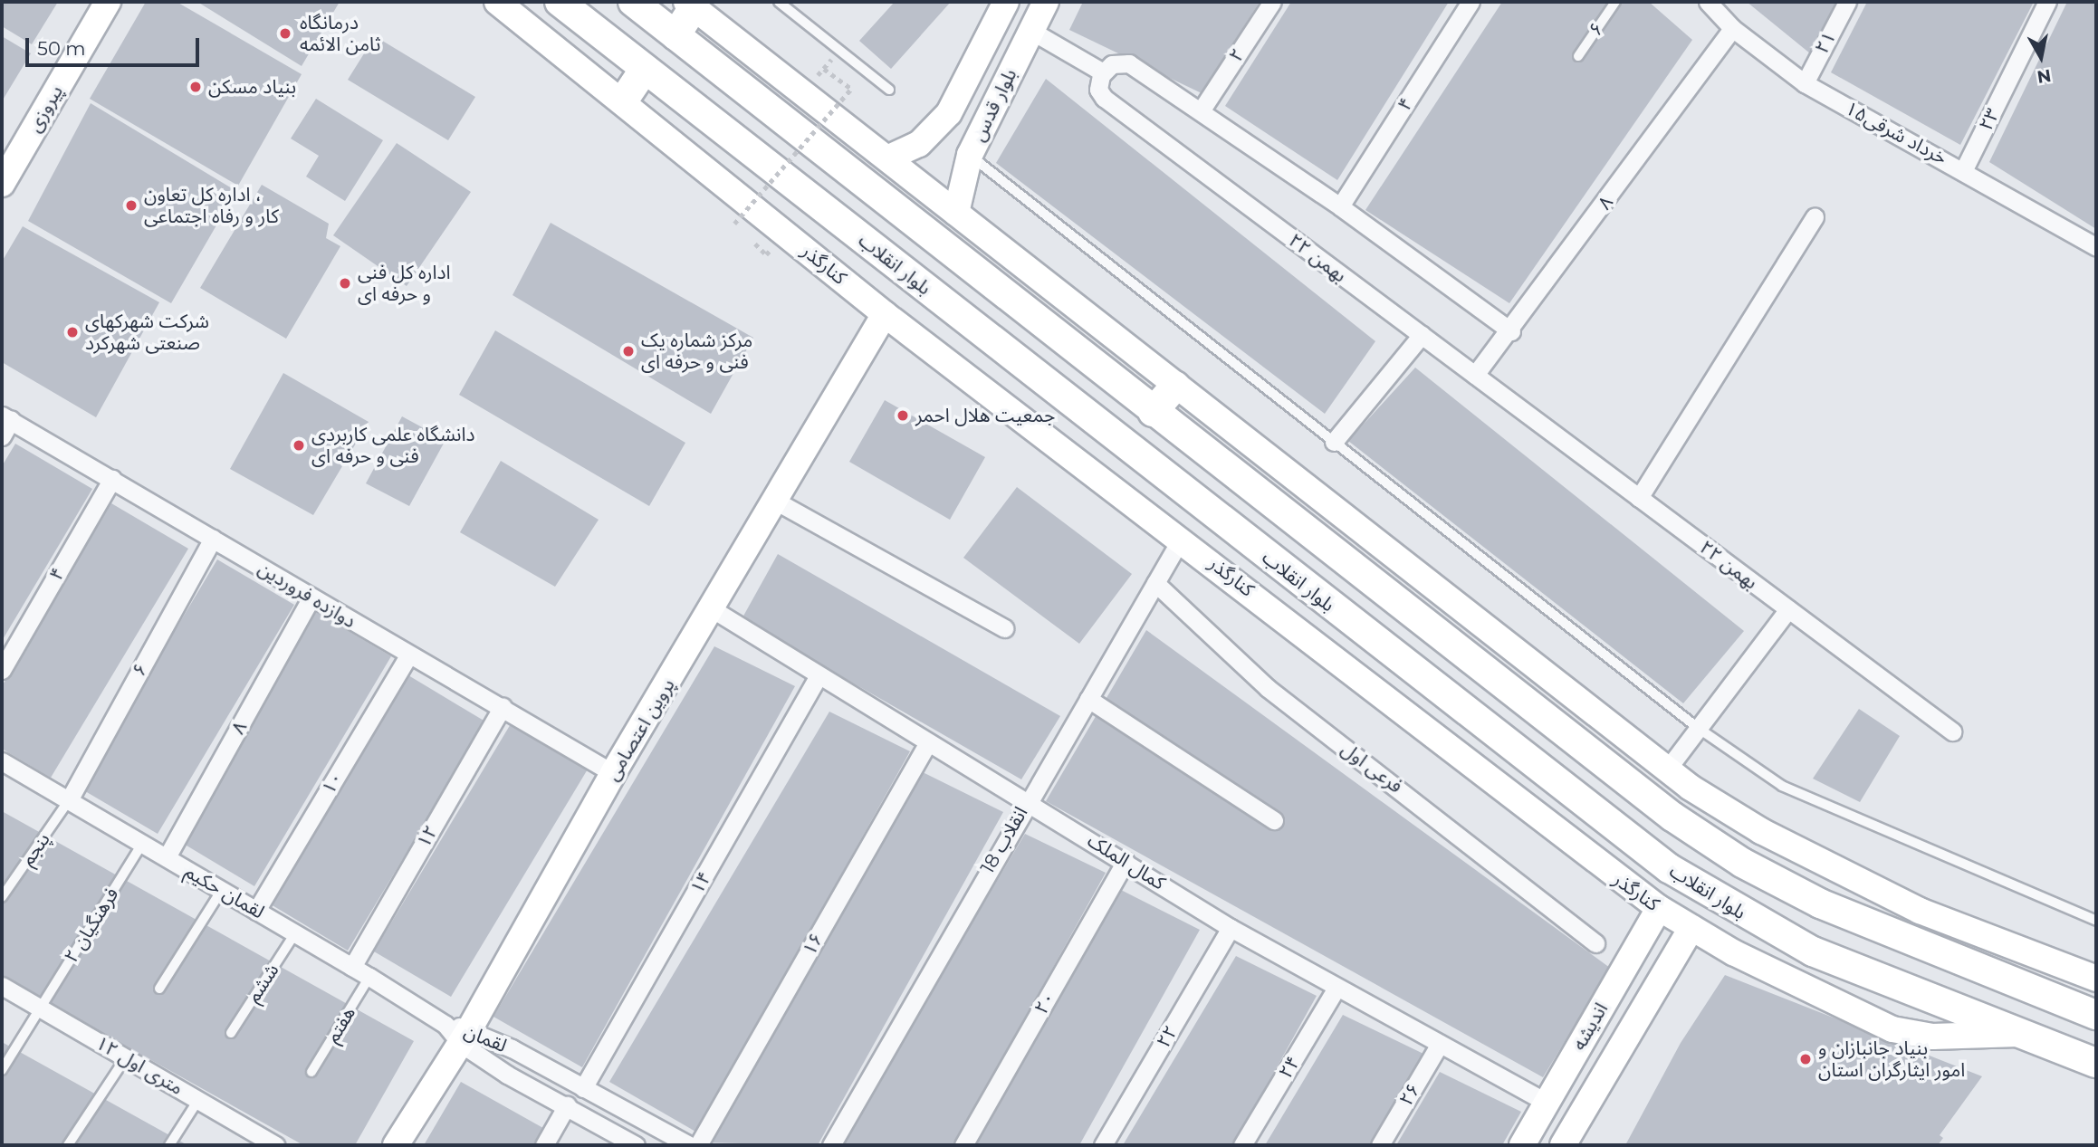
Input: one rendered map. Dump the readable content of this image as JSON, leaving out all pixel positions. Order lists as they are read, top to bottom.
{
  "streets": {
    "main road": [
      "بلوار قدس",
      "پیروزی",
      "کنارگذر",
      "بلوار انقلاب",
      "پروین اعتصامی",
      "اندیشه"
    ],
    "street": [
      "۶",
      "۲۱",
      "۲",
      "۴",
      "۲۳",
      "۱۵خرداد شرقی",
      "۸",
      "۲۲ بهمن",
      "دوازده فروردین",
      "فرعی اول",
      "۱۰",
      "۱۲",
      "انقلاب 18",
      "کمال الملک",
      "۱۴",
      "لقمان حکیم",
      "۱۶",
      "۲۰",
      "۲۲",
      "لقمان",
      "۱۲ متری اول",
      "۲۴",
      "۲۶"
    ],
    "lane": [
      "پنجم",
      "فرهنگیان ۲",
      "ششم",
      "هفتم"
    ]
  },
  "crossings": [
    ["۶", "دوازده فروردین"],
    ["۶", "پنجم"],
    ["۶", "لقمان حکیم"],
    ["۲۱", "۱۵خرداد شرقی"],
    ["۴", "دوازده فروردین"],
    ["۲۳", "۱۵خرداد شرقی"],
    ["۱۵خرداد شرقی", "۸"],
    ["۸", "۲۲ بهمن"],
    ["۸", "دوازده فروردین"],
    ["۸", "لقمان حکیم"],
    ["کنارگذر", "بلوار انقلاب"],
    ["کنارگذر", "پروین اعتصامی"],
    ["کنارگذر", "انقلاب 18"],
    ["کنارگذر", "اندیشه"],
    ["دوازده فروردین", "پروین اعتصامی"],
    ["دوازده فروردین", "۱۰"],
    ["دوازده فروردین", "۱۲"],
    ["پروین اعتصامی", "کمال الملک"],
    ["پروین اعتصامی", "لقمان حکیم"],
    ["پروین اعتصامی", "لقمان"],
    ["فرعی اول", "انقلاب 18"],
    ["۱۰", "لقمان حکیم"],
    ["۱۲", "لقمان حکیم"],
    ["انقلاب 18", "کمال الملک"],
    ["پنجم", "لقمان حکیم"],
    ["کمال الملک", "۱۴"],
    ["کمال الملک", "۱۶"],
    ["کمال الملک", "۲۰"],
    ["کمال الملک", "اندیشه"],
    ["کمال الملک", "۲۲"],
    ["کمال الملک", "۲۴"],
    ["کمال الملک", "۲۶"],
    ["۱۴", "لقمان"],
    ["لقمان حکیم", "فرهنگیان ۲"],
    ["لقمان حکیم", "ششم"],
    ["لقمان حکیم", "هفتم"],
    ["لقمان حکیم", "لقمان"],
    ["فرهنگیان ۲", "۱۲ متری اول"]
  ],
  "places": [
    "درمانگاه ثامن الائمه",
    "بنیاد مسکن",
    "اداره کل تعاون ، کار و رفاه اجتماعی",
    "اداره کل فنی و حرفه ای",
    "شرکت شهرکهای صنعتی شهرکرد",
    "مرکز شماره یک فنی و حرفه ای",
    "جمعیت هلال احمر",
    "دانشگاه علمی کاربردی فنی و حرفه ای",
    "بنیاد جانبازان و امور ایثارگران استان"
  ],
  "scale_bar": "50 m",
  "north": "bottom"
}
